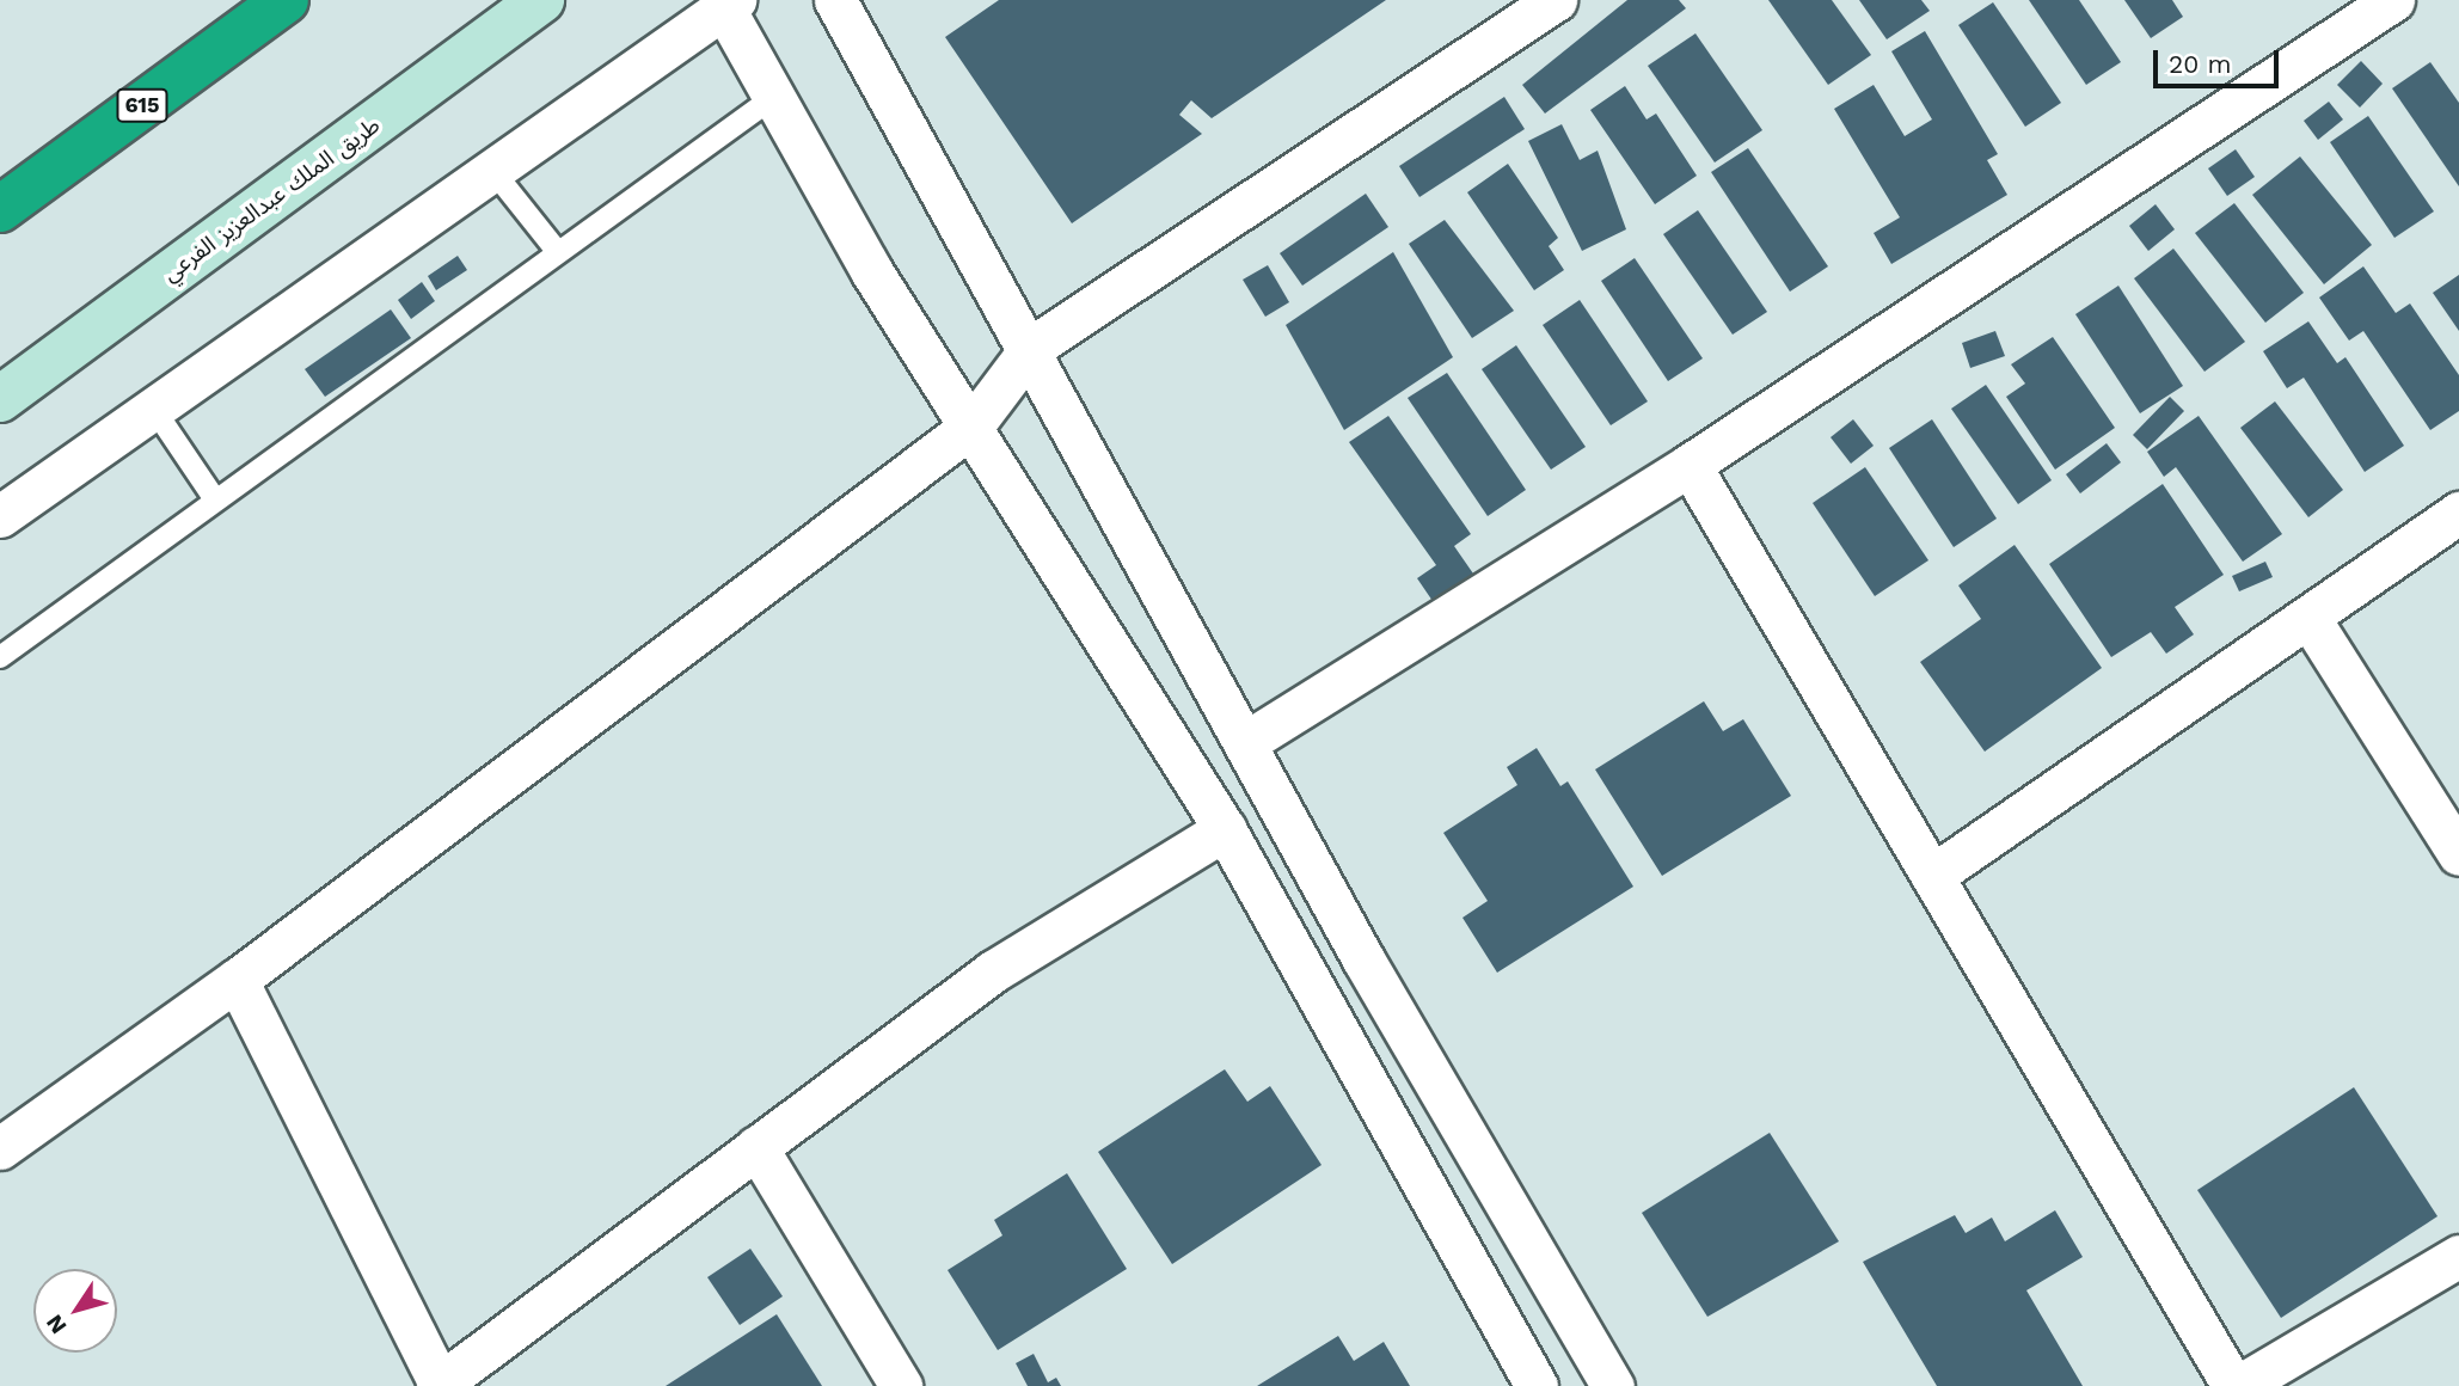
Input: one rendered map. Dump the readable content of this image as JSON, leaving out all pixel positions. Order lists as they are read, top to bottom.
{
  "streets": {
    "highway": ["615"],
    "main road": ["طريق الملك عبدالعزيز الفرعي"]
  },
  "scale_bar": "20 m",
  "north": "bottom left"
}
